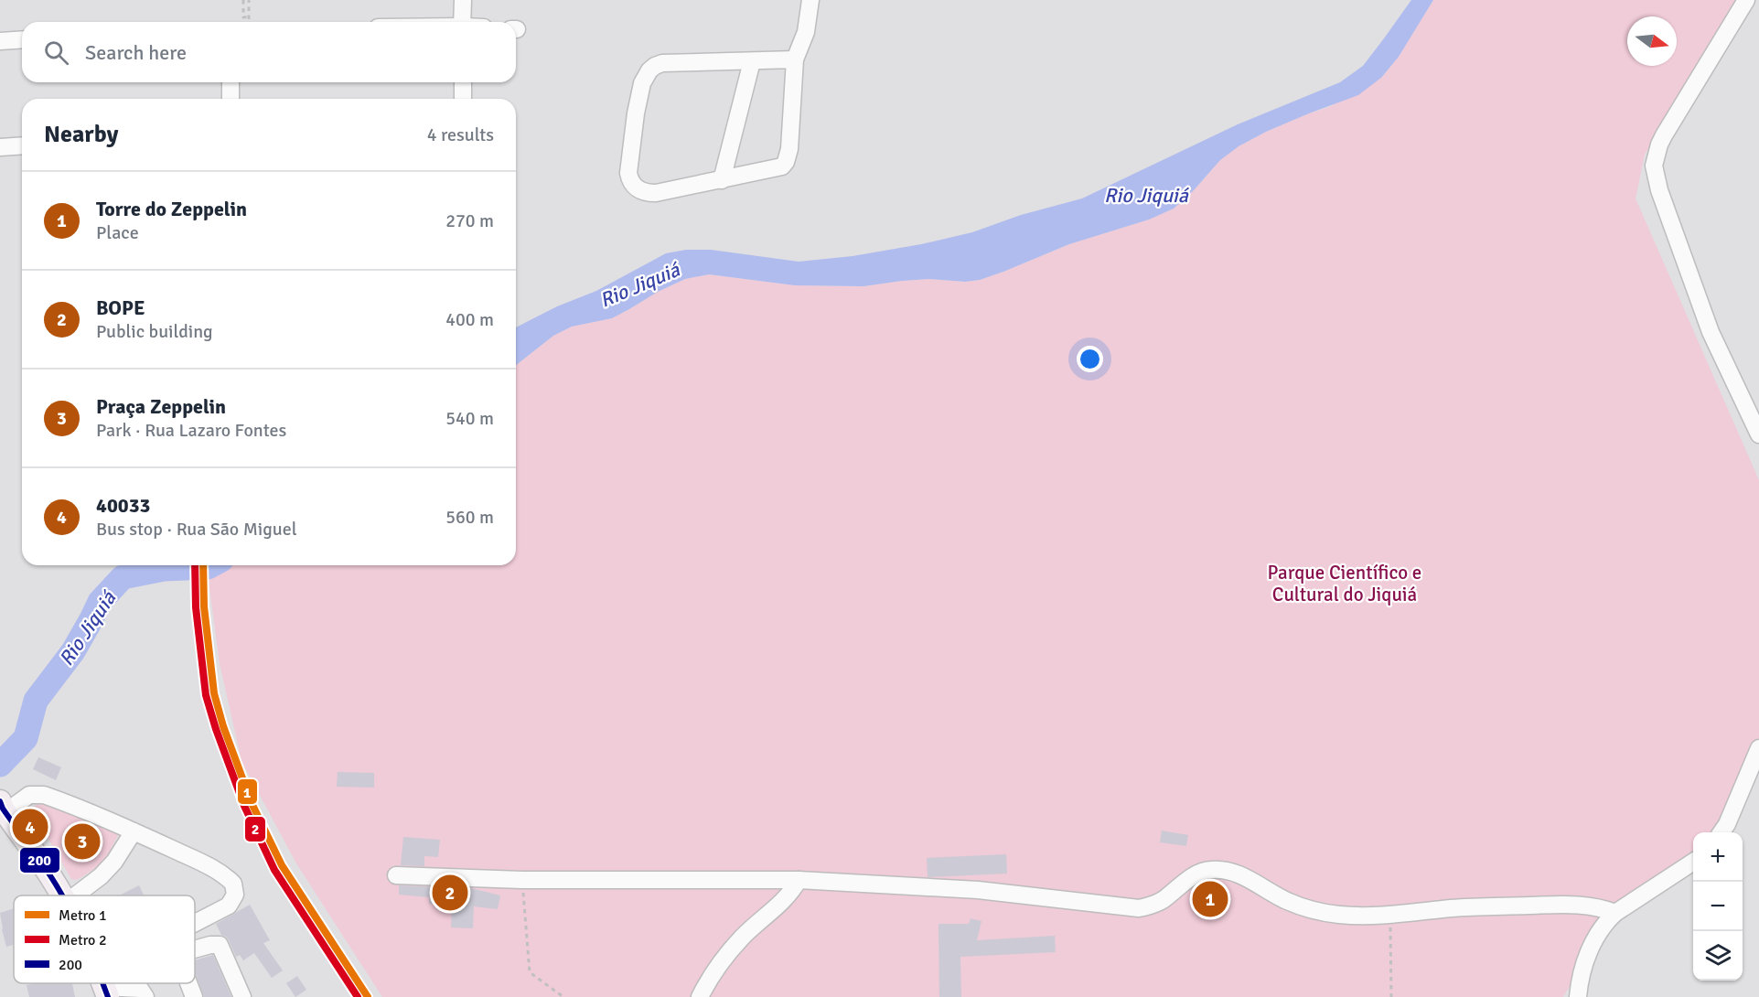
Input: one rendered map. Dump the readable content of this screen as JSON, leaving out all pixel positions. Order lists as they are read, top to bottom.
{
  "water": ["Rio Jiquiá"],
  "parks": ["Parque Científico e Cultural do Jiquiá"],
  "lines": ["metro line 1", "metro line 2", "transit line 200"],
  "legend": ["Metro 1", "Metro 2", "200"],
  "north": "right",
  "page": {
    "search": "Search here",
    "heading": ["Nearby", "4 results"],
    "list": [
      {
        "mark": "1",
        "name": "Torre do Zeppelin",
        "note": "Place",
        "value": "270 m"
      },
      {
        "mark": "2",
        "name": "BOPE",
        "note": "Public building",
        "value": "400 m"
      },
      {
        "mark": "3",
        "name": "Praça Zeppelin",
        "note": "Park · Rua Lazaro Fontes",
        "value": "540 m"
      },
      {
        "mark": "4",
        "name": "40033",
        "note": "Bus stop · Rua São Miguel",
        "value": "560 m"
      }
    ],
    "pins": [
      "4",
      "3",
      "2",
      "1"
    ],
    "map_buttons": ["+", "−"]
  }
}
